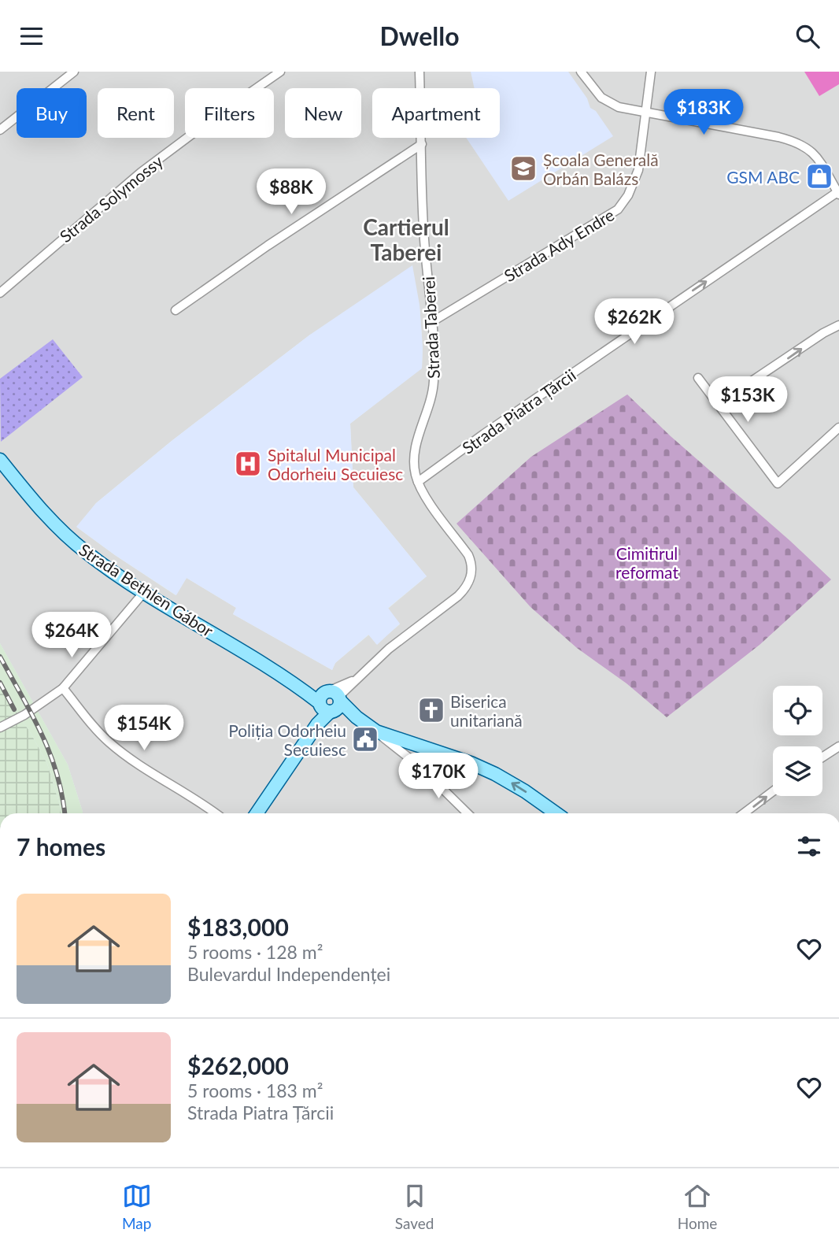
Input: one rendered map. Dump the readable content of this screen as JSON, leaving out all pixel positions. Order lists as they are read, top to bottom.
{
  "streets": {
    "main road": ["Strada Bethlen Gábor"],
    "street": [
      "Strada Solymossy",
      "Strada Ady Endre",
      "Strada Taberei",
      "Strada Piatra Țărcii"
    ]
  },
  "crossings": [
    ["Strada Ady Endre", "Strada Taberei"],
    ["Strada Taberei", "Strada Piatra Țărcii"]
  ],
  "one_way": ["Strada Piatra Țărcii"],
  "districts": ["Cartierul Taberei"],
  "parks": ["Cimitirul reformat"],
  "places": {
    "school or university": ["Școala Generală Orbán Balázs"],
    "shop": ["GSM ABC"],
    "hospital": ["Spitalul Municipal Odorheiu Secuiesc"],
    "church": ["Biserica unitariană"],
    "public building": ["Poliția Odorheiu Secuiesc"]
  },
  "page": {
    "header": "Dwello",
    "chip": [
      "Buy",
      "Rent",
      "Filters",
      "New",
      "Apartment"
    ],
    "price": [
      "$183K",
      "$88K",
      "$262K",
      "$153K",
      "$264K",
      "$154K",
      "$170K"
    ],
    "heading": "7 homes",
    "list": [
      {
        "name": "$183,000",
        "note": "5 rooms · 128 m² · Bulevardul Independenței"
      },
      {
        "name": "$262,000",
        "note": "5 rooms · 183 m² · Strada Piatra Țărcii"
      }
    ],
    "tabs": ["Map", "Saved", "Home"]
  }
}
